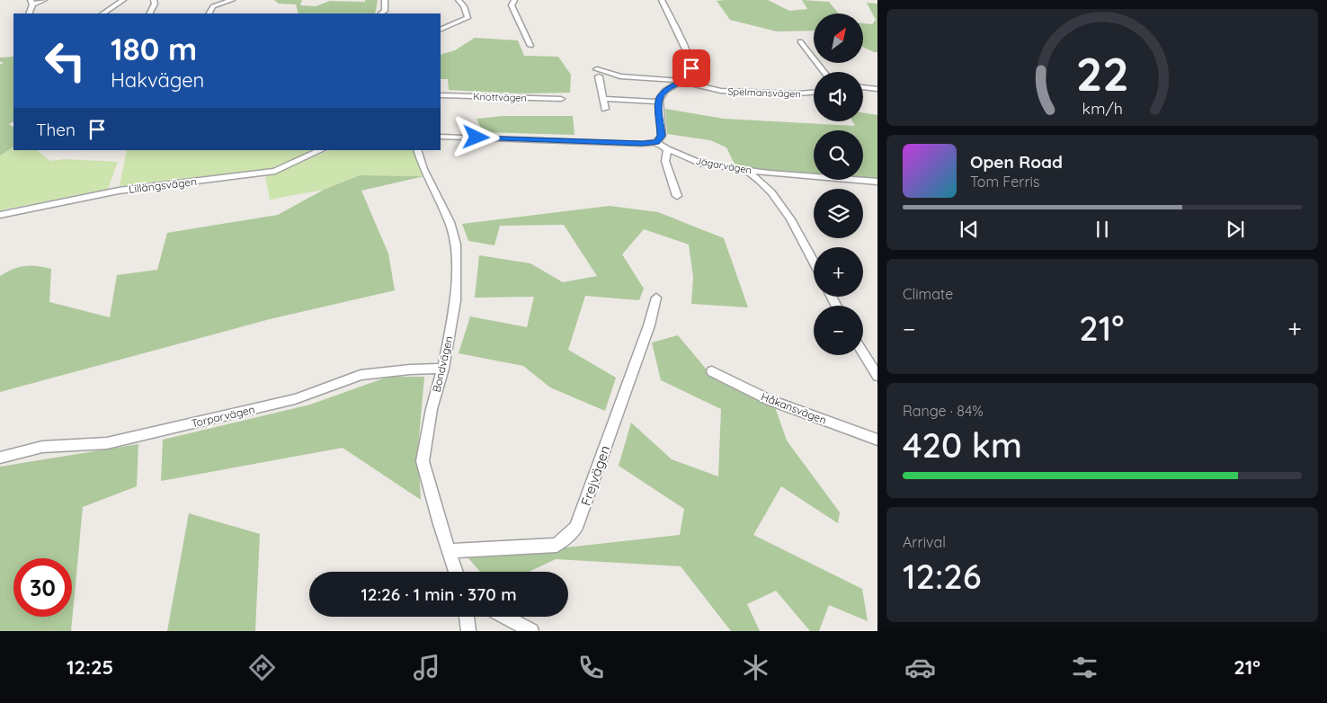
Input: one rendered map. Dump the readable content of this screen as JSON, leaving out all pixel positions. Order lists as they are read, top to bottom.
{
  "streets": {
    "street": [
      "Spelmansvägen",
      "Knottvägen",
      "Jägarvägen",
      "Lillängsvägen",
      "Bondvägen",
      "Håkansvägen",
      "Torparvägen",
      "Frejvägen"
    ]
  },
  "crossings": [
    ["Bondvägen", "Torparvägen"],
    ["Bondvägen", "Frejvägen"]
  ],
  "north": "top right",
  "page": {
    "map_buttons": ["+", "−"],
    "turn": ["180 m", "Hakvägen"],
    "then": "Then",
    "song": ["Open Road", "Tom Ferris"],
    "tile": [
      "Climate",
      ["Range · 84%", "420 km"],
      ["Arrival", "12:26"]
    ],
    "heat": ["−", "21°", "+"],
    "limit": "30",
    "trip": "12:26 · 1 min · 370 m",
    "tabs": ["12:25", "21°"],
    "gauge": ["22", "km/h"]
  }
}
